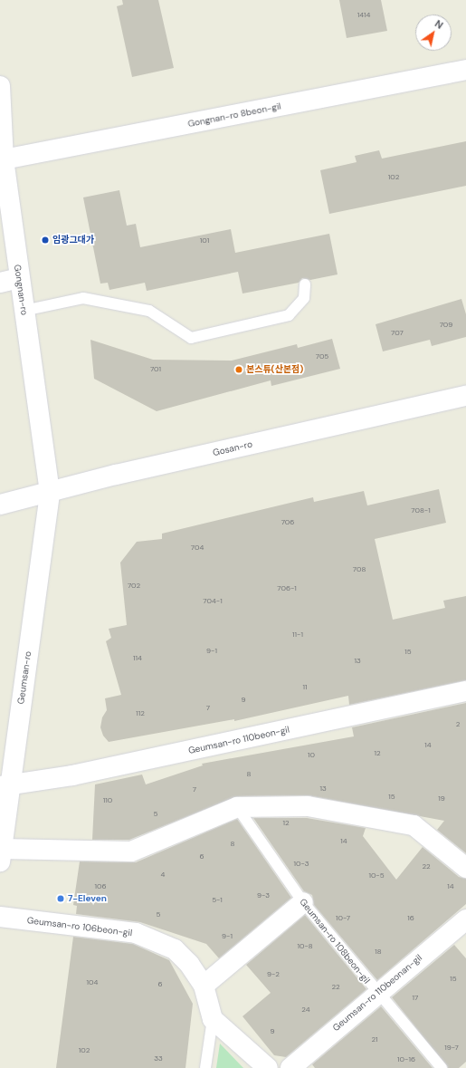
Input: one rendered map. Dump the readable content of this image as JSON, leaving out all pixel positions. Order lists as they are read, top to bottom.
{
  "streets": {
    "street": [
      "Gongnan-ro 8beon-gil",
      "Gongnan-ro",
      "Gosan-ro",
      "Geumsan-ro",
      "Geumsan-ro 110beon-gil",
      "Geumsan-ro 106beon-gil",
      "Geumsan-ro 110beonan-gil"
    ],
    "lane": ["Geumsan-ro 108beon-gil"]
  },
  "crossings": [
    ["Gongnan-ro 8beon-gil", "Gongnan-ro"],
    ["Gongnan-ro", "Gosan-ro"],
    ["Gongnan-ro", "Geumsan-ro"],
    ["Gosan-ro", "Geumsan-ro"],
    ["Geumsan-ro", "Geumsan-ro 110beon-gil"],
    ["Geumsan-ro 108beon-gil", "Geumsan-ro 110beonan-gil"]
  ],
  "places": ["임광그대가", "본스튜(산본점)", "7-Eleven"],
  "house_numbers": [
    "1414",
    "102",
    "101",
    "709",
    "707",
    "705",
    "701",
    "708-1",
    "706",
    "704",
    "708",
    "702",
    "706-1",
    "704-1",
    "11-1",
    "9-1",
    "15",
    "114",
    "13",
    "11",
    "9",
    "7",
    "112",
    "2",
    "14",
    "12",
    "10",
    "8",
    "13",
    "7",
    "15",
    "19",
    "110",
    "5",
    "12",
    "14",
    "8",
    "6",
    "10-3",
    "22",
    "4",
    "10-5",
    "106",
    "14",
    "9-3",
    "5-1",
    "5",
    "10-7",
    "16",
    "9-1",
    "10-8",
    "18",
    "9-2",
    "15",
    "104",
    "6",
    "22",
    "17",
    "24",
    "9",
    "21",
    "19-7",
    "102",
    "33",
    "10-16"
  ],
  "north": "top right"
}
